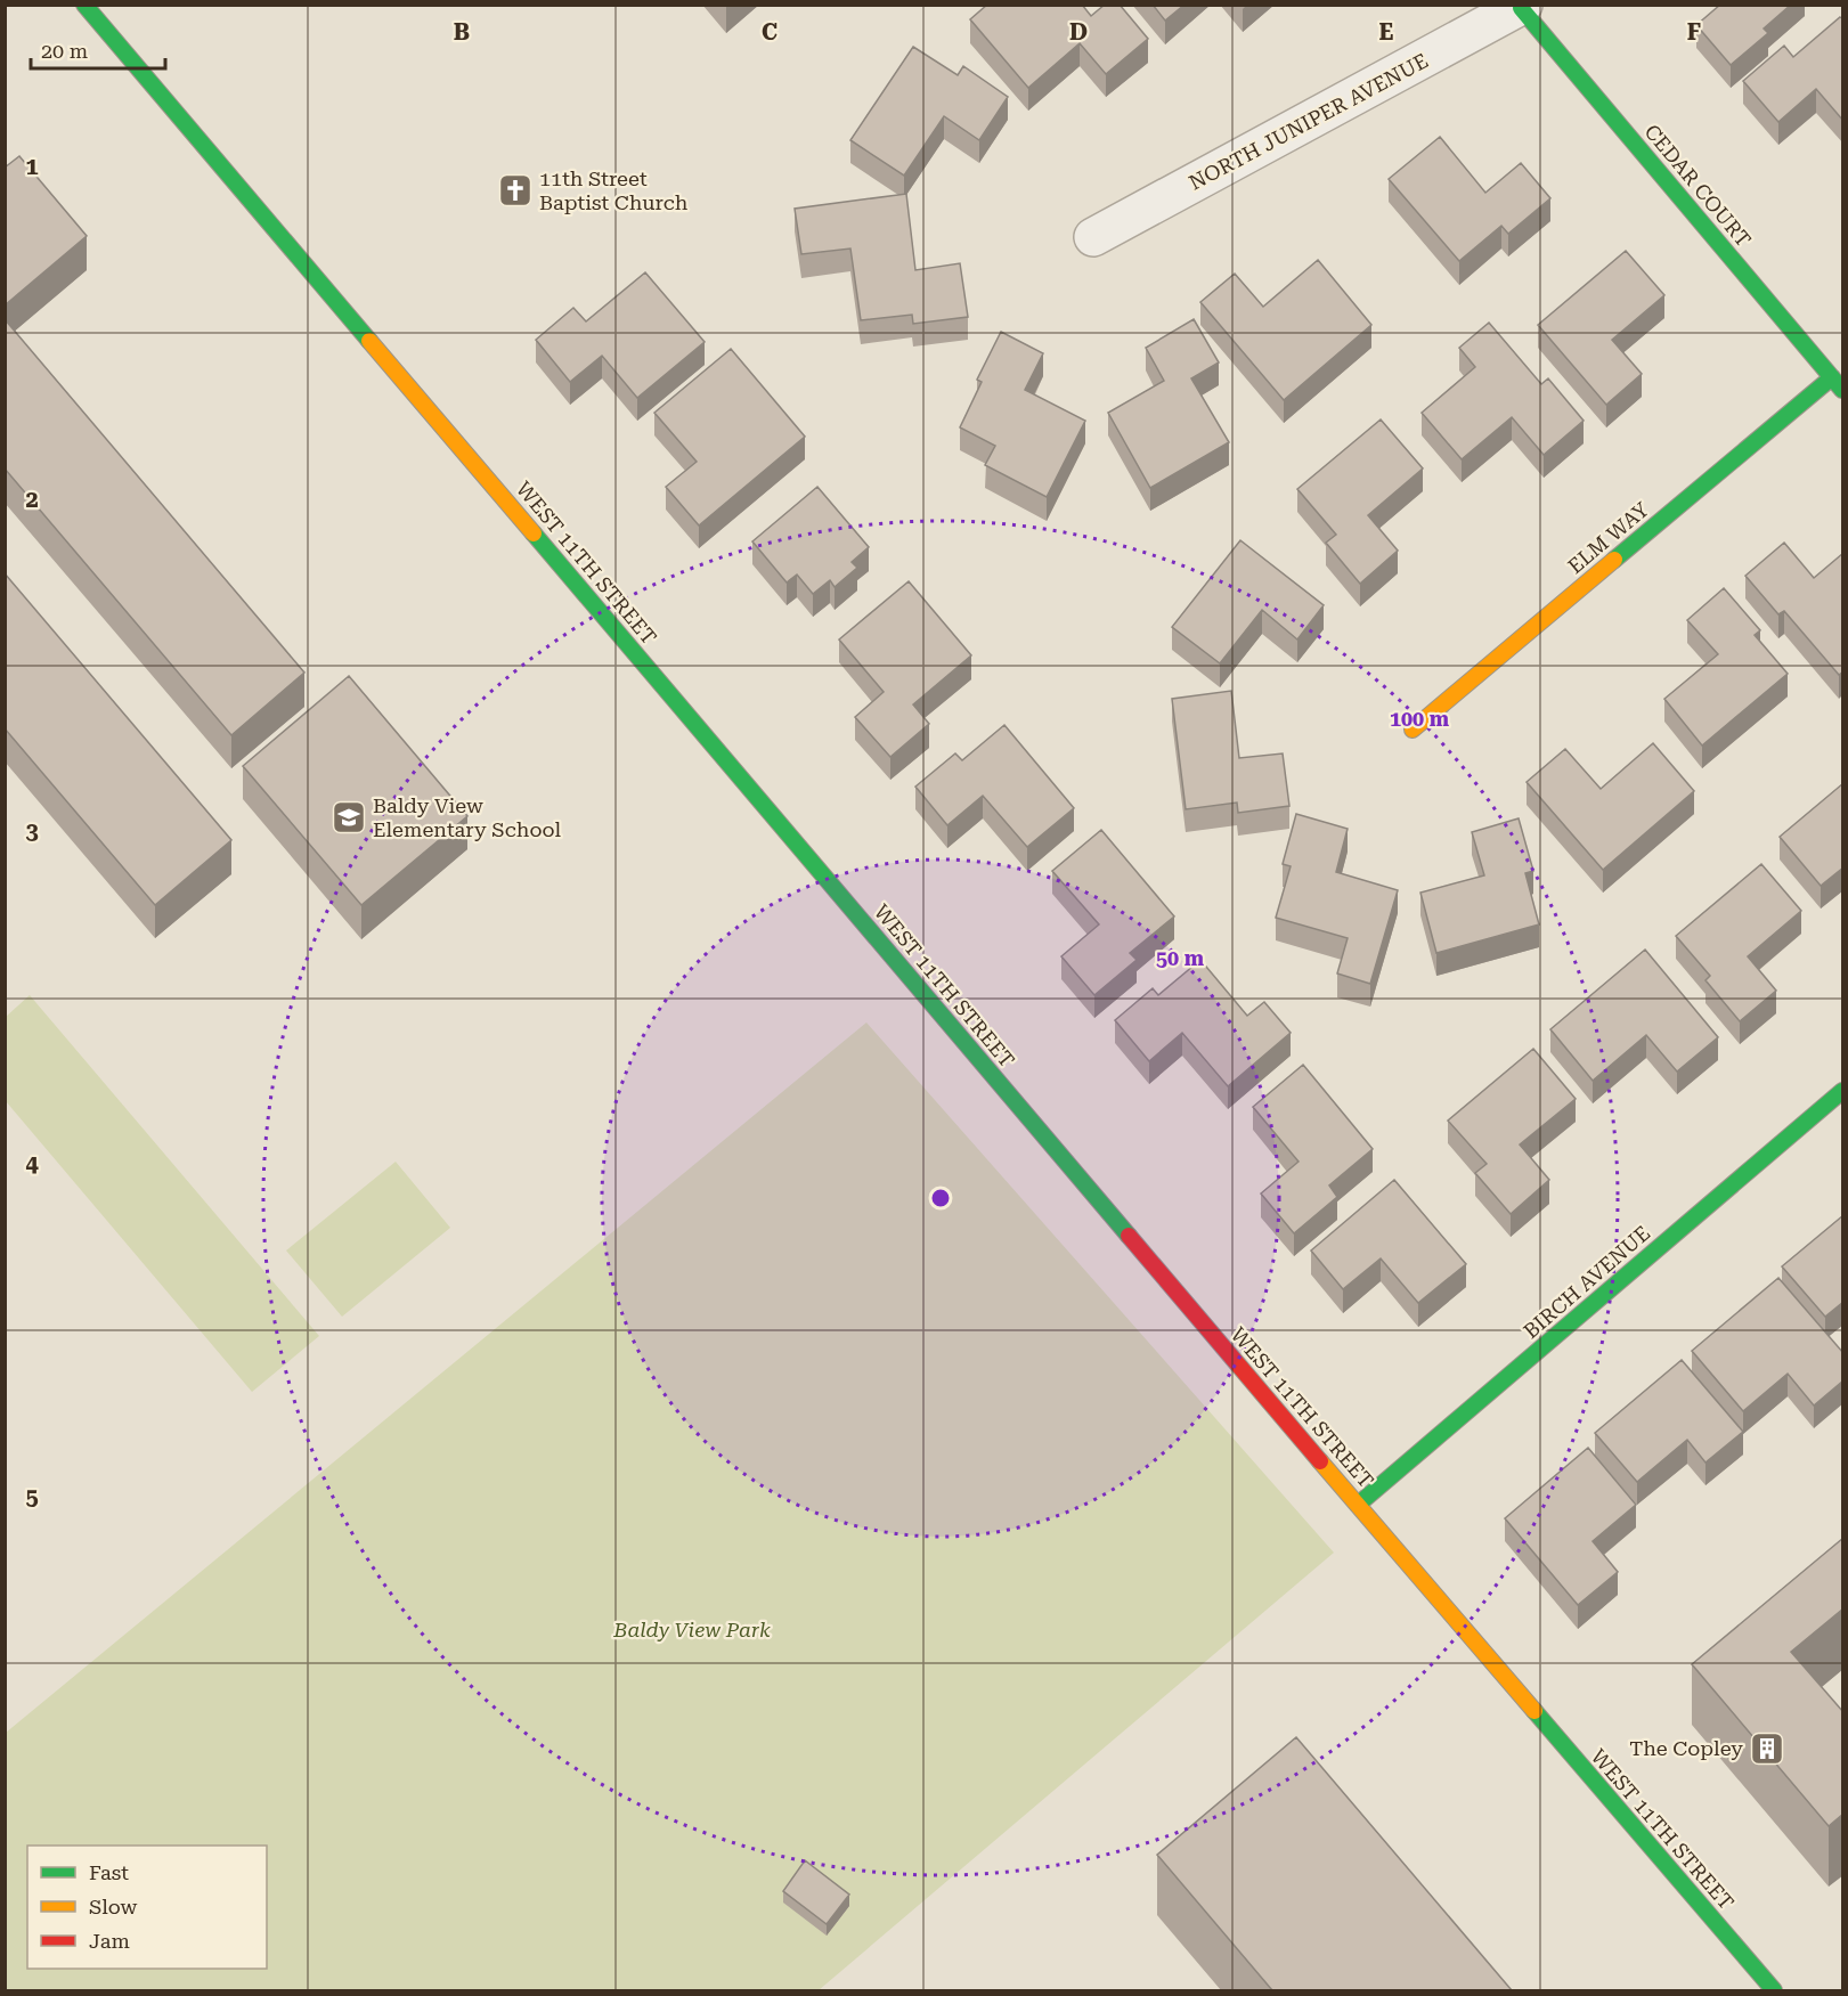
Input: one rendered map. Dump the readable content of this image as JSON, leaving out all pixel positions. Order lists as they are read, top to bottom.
{
  "streets": {
    "street": [
      "NORTH JUNIPER AVENUE",
      "CEDAR COURT",
      "ELM WAY",
      "WEST 11TH STREET",
      "BIRCH AVENUE"
    ]
  },
  "crossings": [
    ["NORTH JUNIPER AVENUE", "CEDAR COURT"],
    ["CEDAR COURT", "ELM WAY"],
    ["WEST 11TH STREET", "BIRCH AVENUE"]
  ],
  "parks": ["Baldy View Park"],
  "places": {
    "church": ["11th Street Baptist Church"],
    "school or university": ["Baldy View Elementary School"],
    "building": ["The Copley"]
  },
  "legend": ["Fast", "Slow", "Jam"],
  "scale_bar": "20 m",
  "grid": {
    "columns": [
      "B",
      "C",
      "D",
      "E",
      "F"
    ],
    "rows": [
      "1",
      "2",
      "3",
      "4",
      "5"
    ]
  },
  "rings": ["100 m", "50 m"]
}
